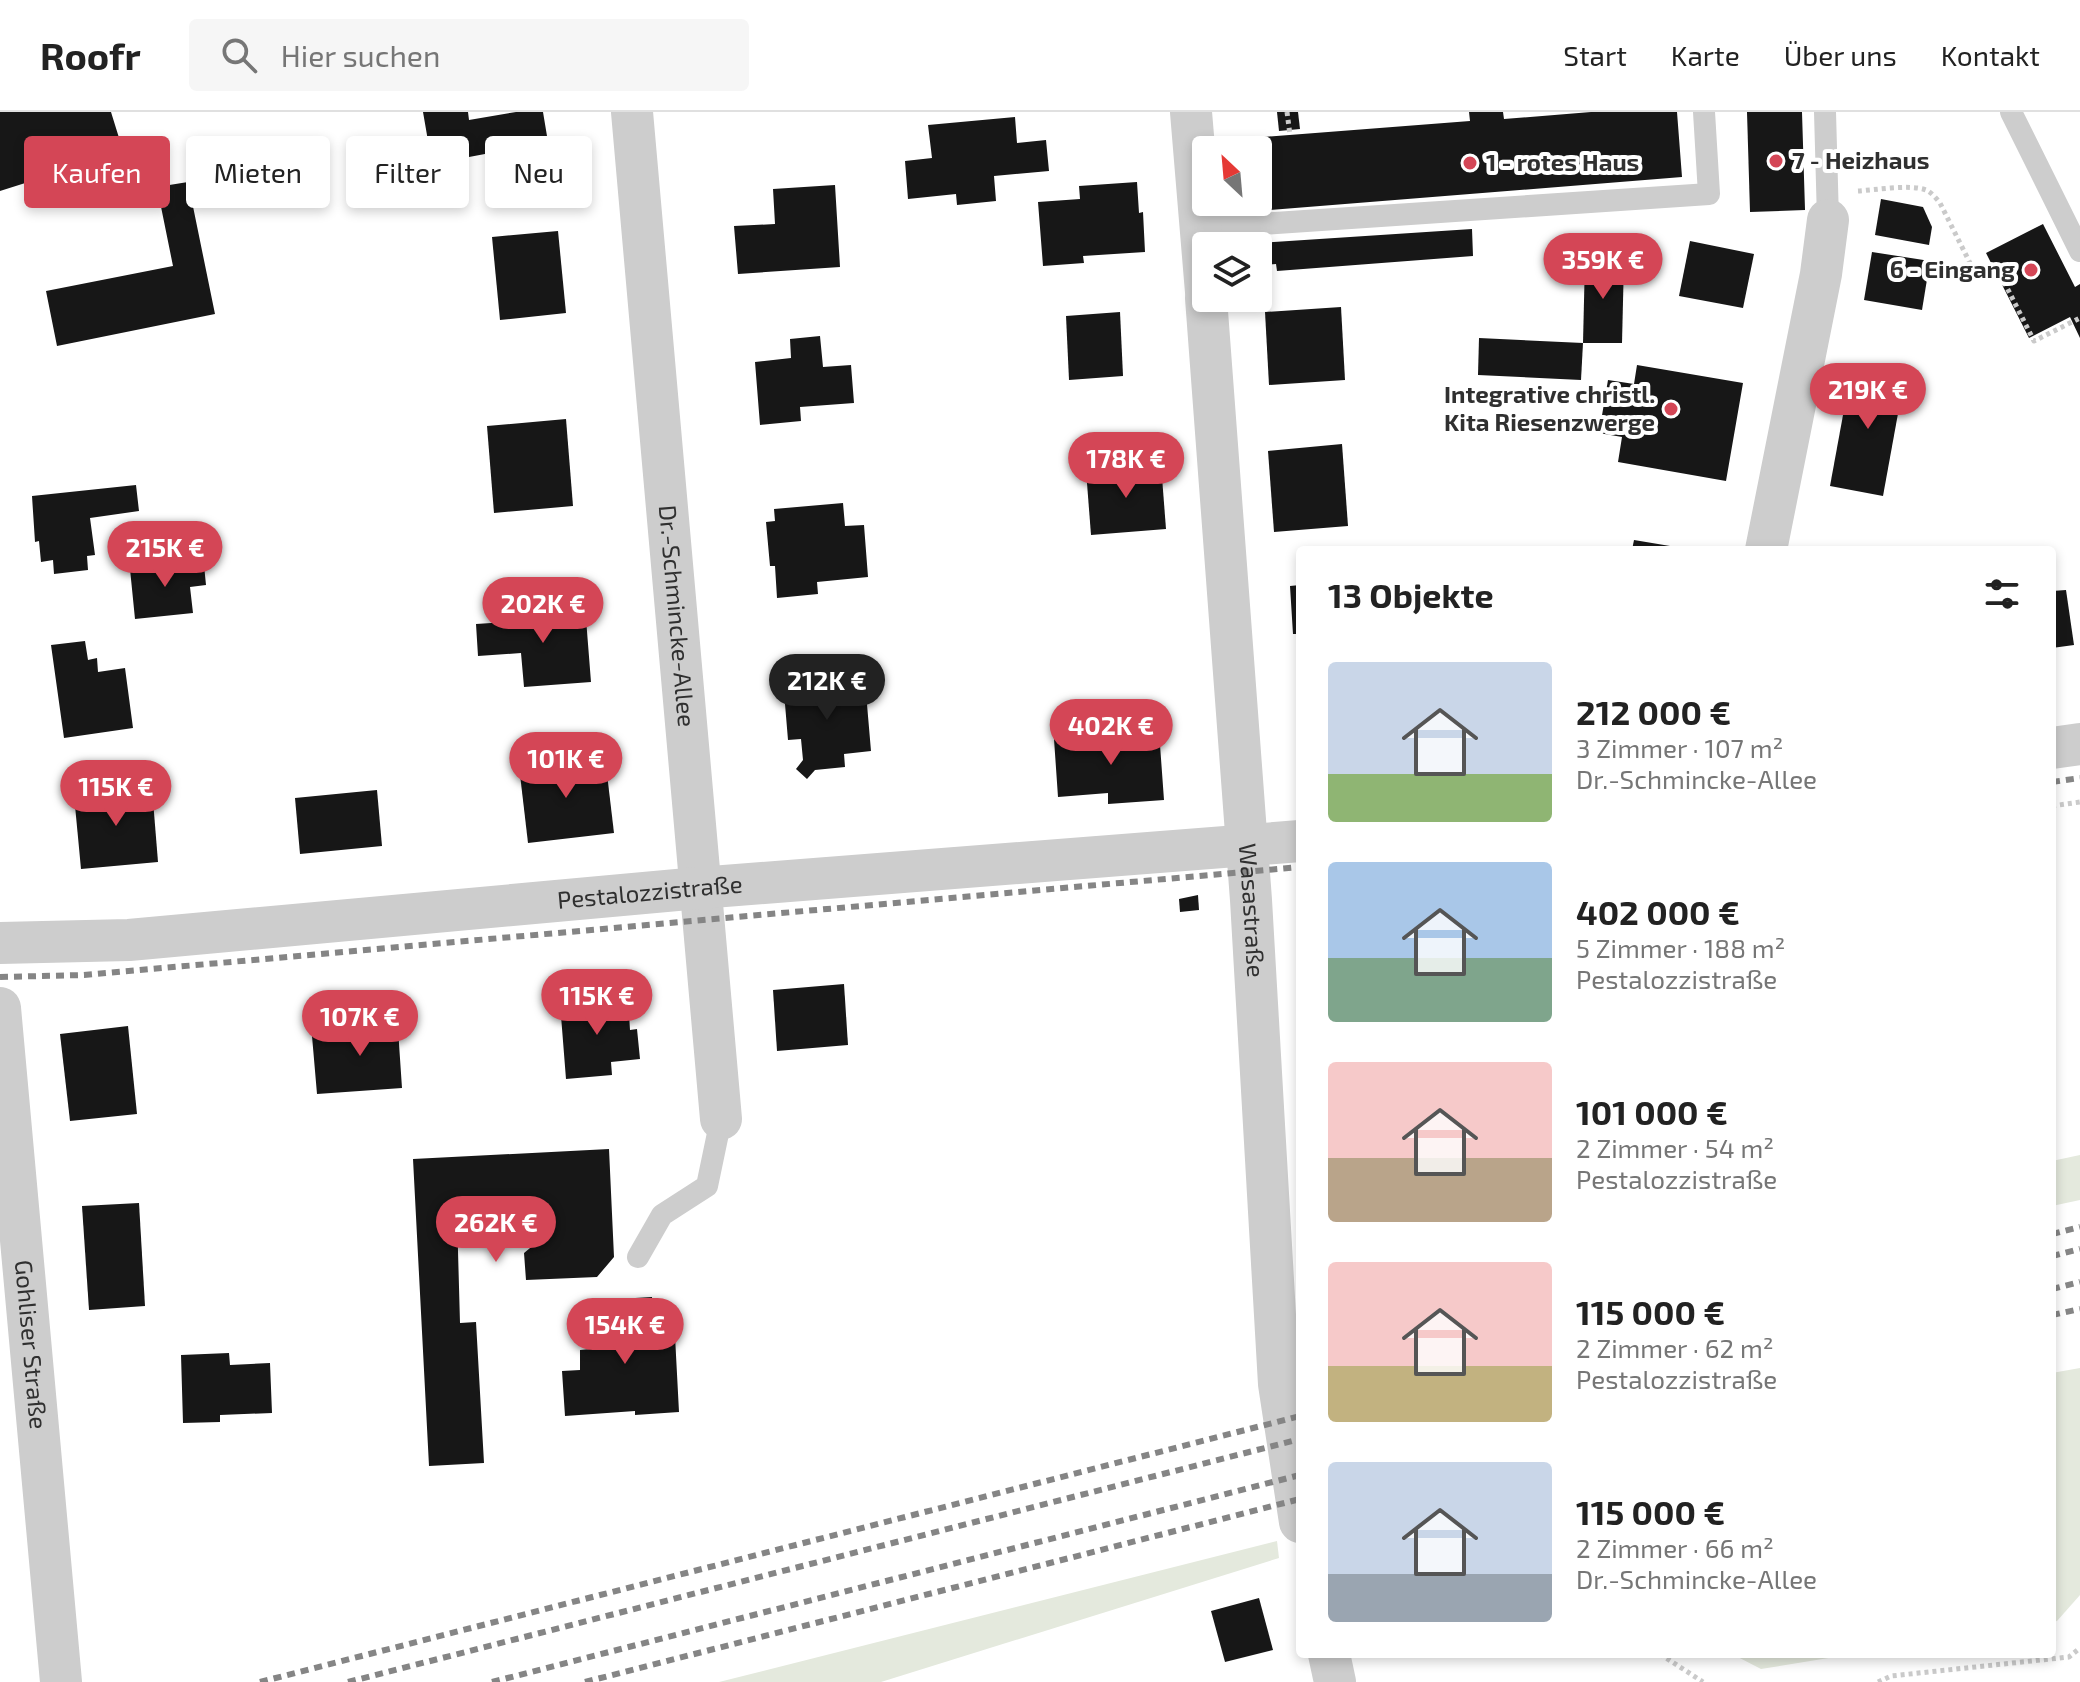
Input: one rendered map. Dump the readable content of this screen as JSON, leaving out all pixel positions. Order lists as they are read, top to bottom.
{
  "streets": {
    "street": [
      "Dr.-Schmincke-Allee",
      "Pestalozzistraße",
      "Wasastraße",
      "Gohliser Straße"
    ]
  },
  "crossings": [
    ["Dr.-Schmincke-Allee", "Pestalozzistraße"],
    ["Pestalozzistraße", "Wasastraße"]
  ],
  "places": [
    "7 - Heizhaus",
    "1 - rotes Haus",
    "6 - Eingang",
    "Integrative christl. Kita Riesenzwerge"
  ],
  "north": "top left",
  "page": {
    "header": "Roofr",
    "search": "Hier suchen",
    "nav": [
      "Start",
      "Karte",
      "Über uns",
      "Kontakt"
    ],
    "chip": [
      "Kaufen",
      "Mieten",
      "Filter",
      "Neu"
    ],
    "price": [
      "359K €",
      "219K €",
      "178K €",
      "215K €",
      "202K €",
      "212K €",
      "402K €",
      "101K €",
      "115K €",
      "115K €",
      "107K €",
      "262K €",
      "154K €"
    ],
    "heading": "13 Objekte",
    "list": [
      {
        "name": "212 000 €",
        "note": "3 Zimmer · 107 m² · Dr.-Schmincke-Allee"
      },
      {
        "name": "402 000 €",
        "note": "5 Zimmer · 188 m² · Pestalozzistraße"
      },
      {
        "name": "101 000 €",
        "note": "2 Zimmer · 54 m² · Pestalozzistraße"
      },
      {
        "name": "115 000 €",
        "note": "2 Zimmer · 62 m² · Pestalozzistraße"
      },
      {
        "name": "115 000 €",
        "note": "2 Zimmer · 66 m² · Dr.-Schmincke-Allee"
      }
    ]
  }
}
